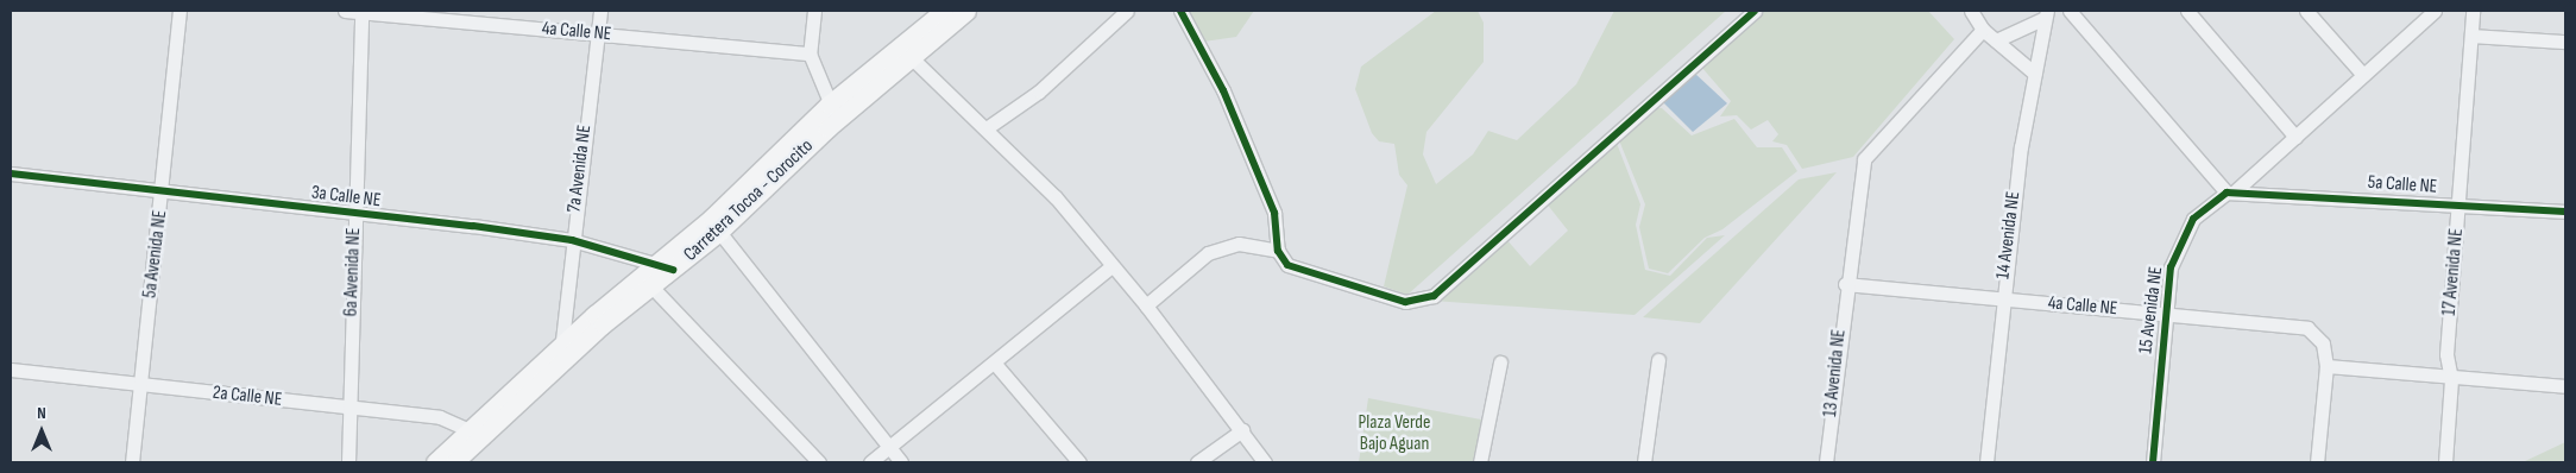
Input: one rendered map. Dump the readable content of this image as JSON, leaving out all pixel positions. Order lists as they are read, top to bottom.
{
  "streets": {
    "main road": ["Carretera Tocoa - Corocito"],
    "street": [
      "4a Calle NE",
      "7a Avenida NE",
      "5a Calle NE",
      "3a Calle NE",
      "14 Avenida NE",
      "5a Avenida NE",
      "6a Avenida NE",
      "17 Avenida NE",
      "15 Avenida NE",
      "13 Avenida NE",
      "2a Calle NE"
    ]
  },
  "crossings": [
    ["4a Calle NE", "7a Avenida NE"],
    ["4a Calle NE", "14 Avenida NE"],
    ["4a Calle NE", "6a Avenida NE"],
    ["4a Calle NE", "15 Avenida NE"],
    ["4a Calle NE", "13 Avenida NE"],
    ["7a Avenida NE", "3a Calle NE"],
    ["7a Avenida NE", "Carretera Tocoa - Corocito"],
    ["5a Calle NE", "17 Avenida NE"],
    ["5a Calle NE", "15 Avenida NE"],
    ["3a Calle NE", "Carretera Tocoa - Corocito"],
    ["3a Calle NE", "5a Avenida NE"],
    ["3a Calle NE", "6a Avenida NE"],
    ["Carretera Tocoa - Corocito", "2a Calle NE"],
    ["5a Avenida NE", "2a Calle NE"],
    ["6a Avenida NE", "2a Calle NE"]
  ],
  "parks": ["Plaza Verde Bajo Aguan"],
  "north": "top"
}
